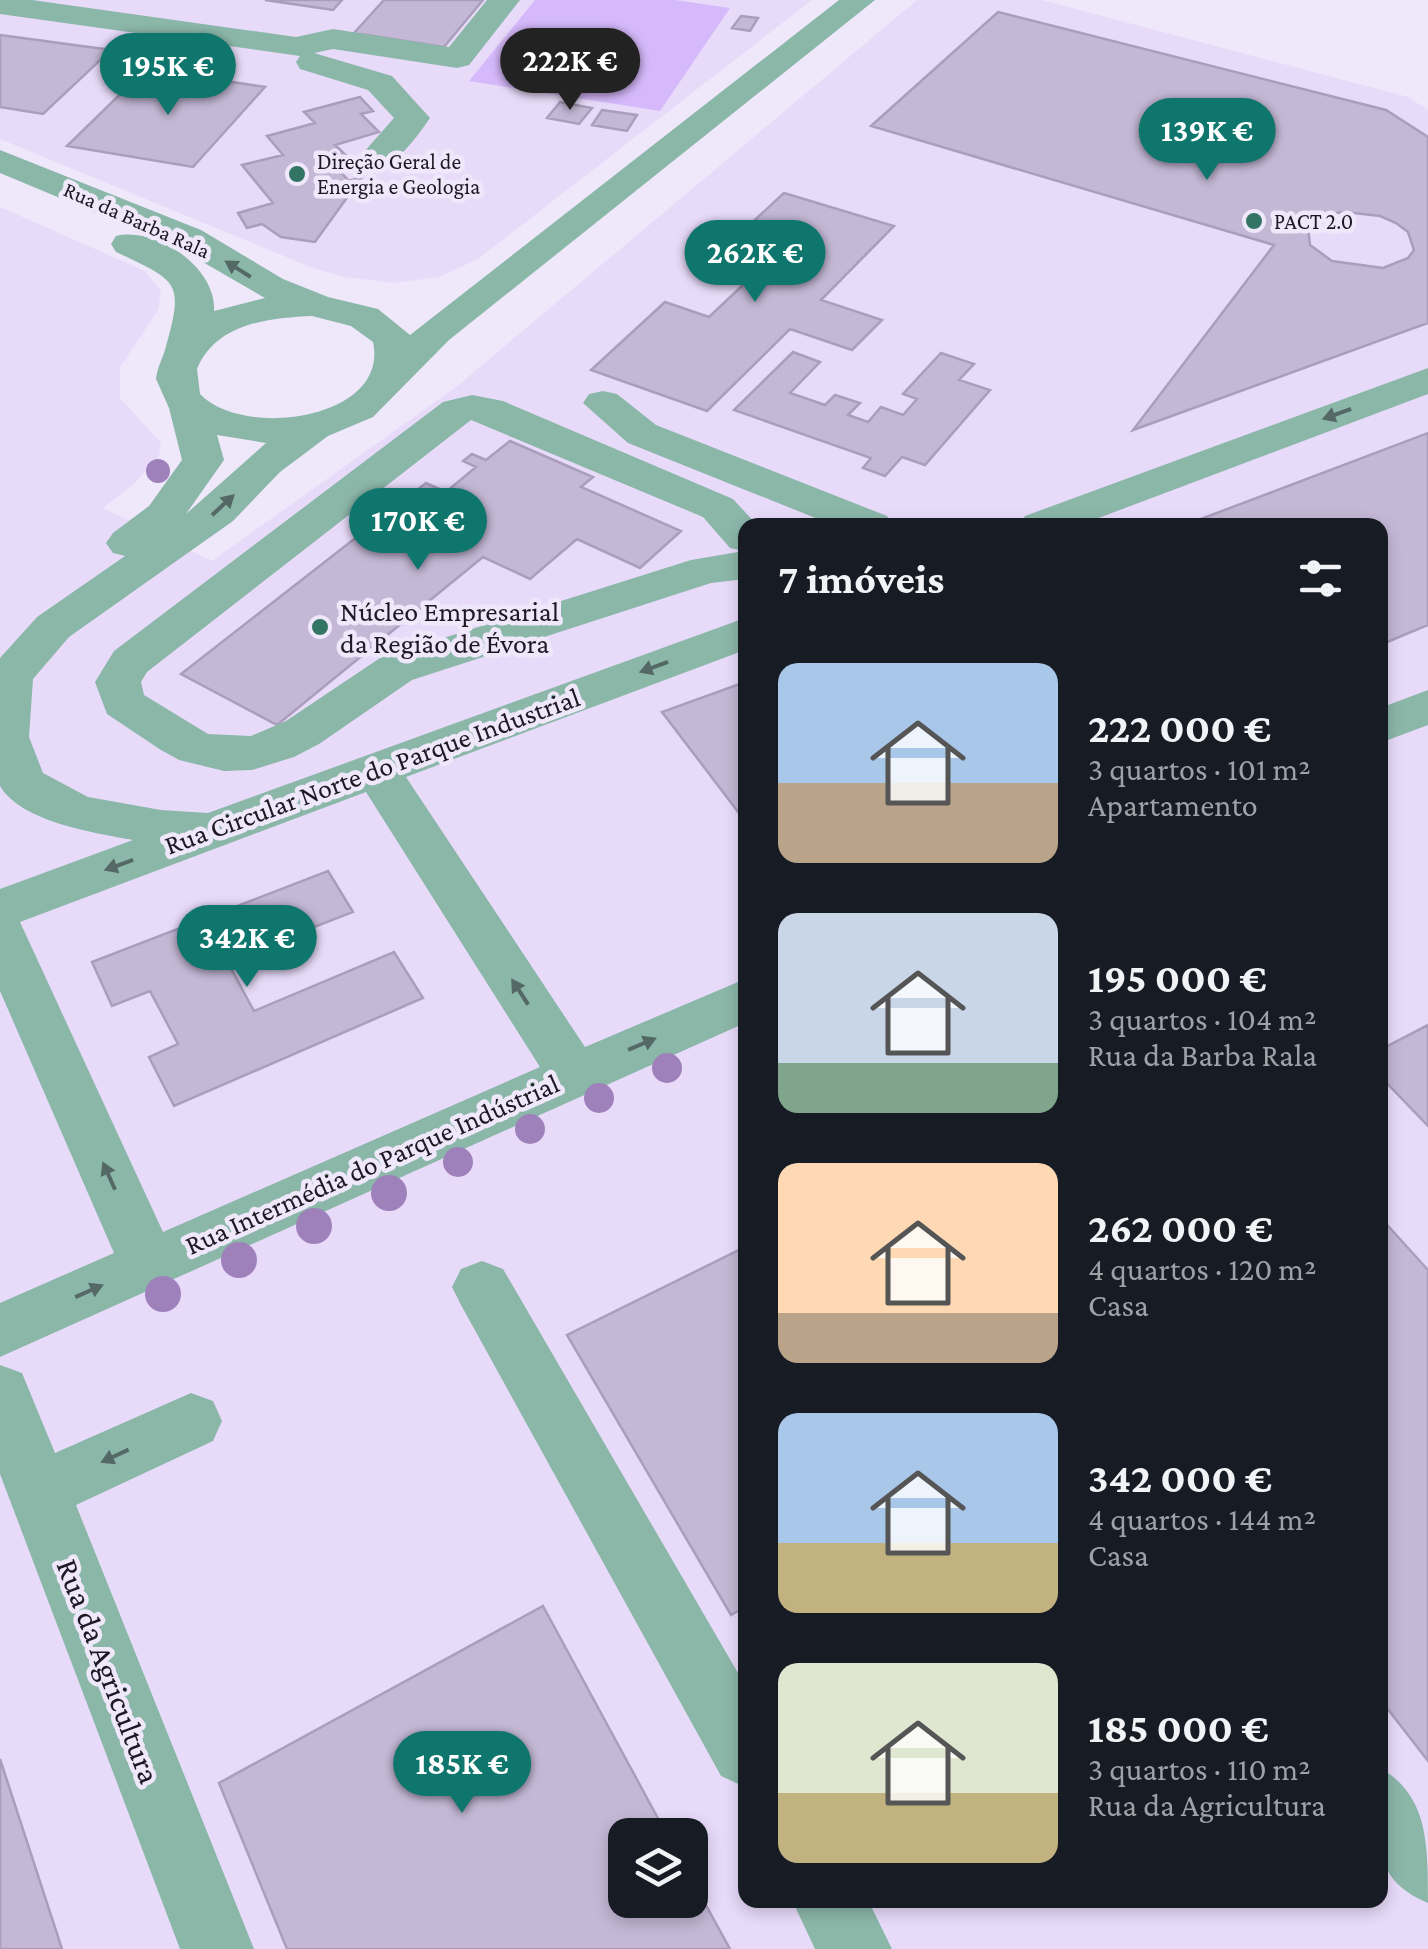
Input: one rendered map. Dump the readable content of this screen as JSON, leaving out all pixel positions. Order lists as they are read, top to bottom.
{
  "streets": {
    "street": [
      "Rua da Barba Rala",
      "Rua Circular Norte do Parque Industrial",
      "Rua Intermédia do Parque Indústrial",
      "Rua da Agricultura"
    ]
  },
  "places": ["Direção Geral de Energia e Geologia", "PACT 2.0", "Núcleo Empresarial da Região de Évora"],
  "page": {
    "price": [
      "222K €",
      "195K €",
      "139K €",
      "262K €",
      "170K €",
      "342K €",
      "185K €"
    ],
    "heading": "7 imóveis",
    "list": [
      {
        "name": "222 000 €",
        "note": "3 quartos · 101 m² · Apartamento"
      },
      {
        "name": "195 000 €",
        "note": "3 quartos · 104 m² · Rua da Barba Rala"
      },
      {
        "name": "262 000 €",
        "note": "4 quartos · 120 m² · Casa"
      },
      {
        "name": "342 000 €",
        "note": "4 quartos · 144 m² · Casa"
      },
      {
        "name": "185 000 €",
        "note": "3 quartos · 110 m² · Rua da Agricultura"
      }
    ]
  }
}
